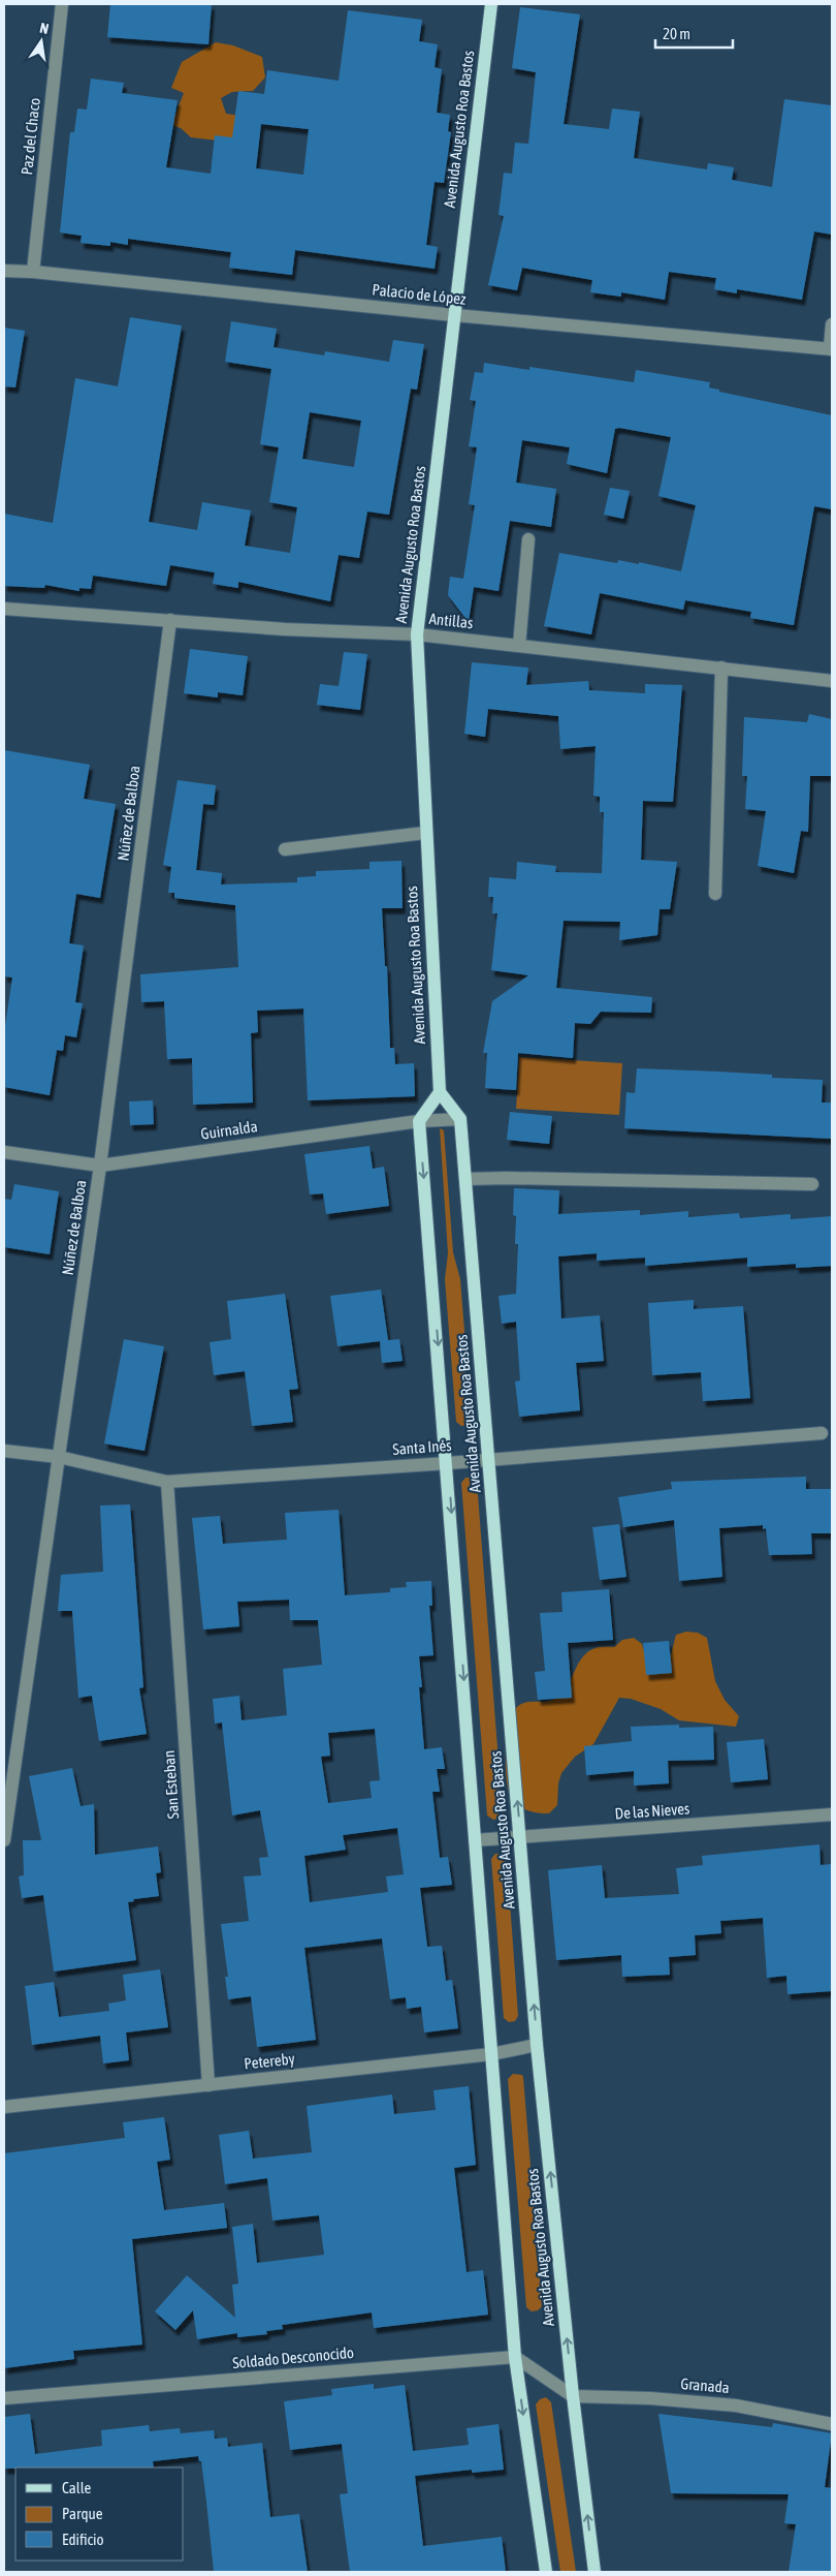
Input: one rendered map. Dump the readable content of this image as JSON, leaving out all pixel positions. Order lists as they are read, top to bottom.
{
  "streets": {
    "main road": ["Avenida Augusto Roa Bastos"],
    "street": [
      "Paz del Chaco",
      "Palacio de López",
      "Antillas",
      "Núñez de Balboa",
      "Guirnalda",
      "Santa Inés",
      "San Esteban",
      "De las Nieves",
      "Petereby",
      "Soldado Desconocido",
      "Granada"
    ]
  },
  "crossings": [
    ["Avenida Augusto Roa Bastos", "Palacio de López"],
    ["Avenida Augusto Roa Bastos", "Antillas"],
    ["Avenida Augusto Roa Bastos", "Guirnalda"],
    ["Avenida Augusto Roa Bastos", "Santa Inés"],
    ["Avenida Augusto Roa Bastos", "De las Nieves"],
    ["Avenida Augusto Roa Bastos", "Petereby"],
    ["Avenida Augusto Roa Bastos", "Soldado Desconocido"],
    ["Avenida Augusto Roa Bastos", "Granada"],
    ["Paz del Chaco", "Palacio de López"],
    ["Antillas", "Núñez de Balboa"],
    ["Núñez de Balboa", "Guirnalda"],
    ["Núñez de Balboa", "Santa Inés"],
    ["Santa Inés", "San Esteban"],
    ["San Esteban", "Petereby"]
  ],
  "legend": ["Calle", "Parque", "Edificio"],
  "scale_bar": "20 m",
  "north": "top"
}
